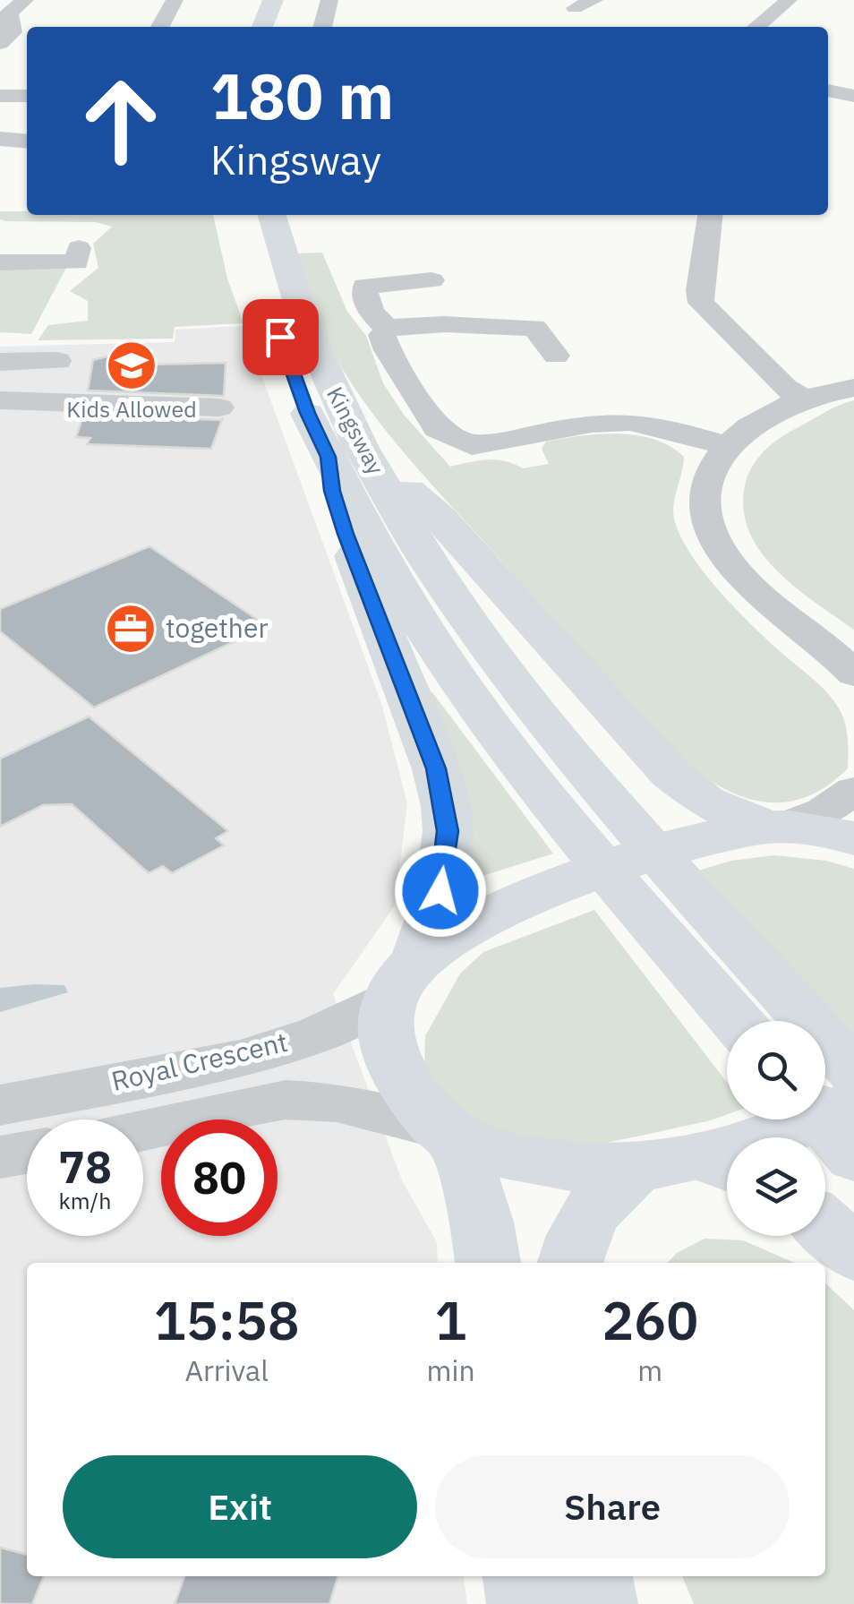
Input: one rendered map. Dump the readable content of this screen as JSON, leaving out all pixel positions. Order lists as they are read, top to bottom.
{
  "streets": {
    "main road": ["Kingsway"],
    "street": ["Royal Crescent"]
  },
  "places": {
    "school or university": ["Kids Allowed"],
    "office": ["together"]
  },
  "page": {
    "turn": ["180 m", "Kingsway"],
    "speed": "78 km/h",
    "limit": "80",
    "eta": [
      "15:58",
      "Arrival",
      "1",
      "min",
      "260",
      "m"
    ],
    "buttons": ["Exit", "Share"]
  }
}
